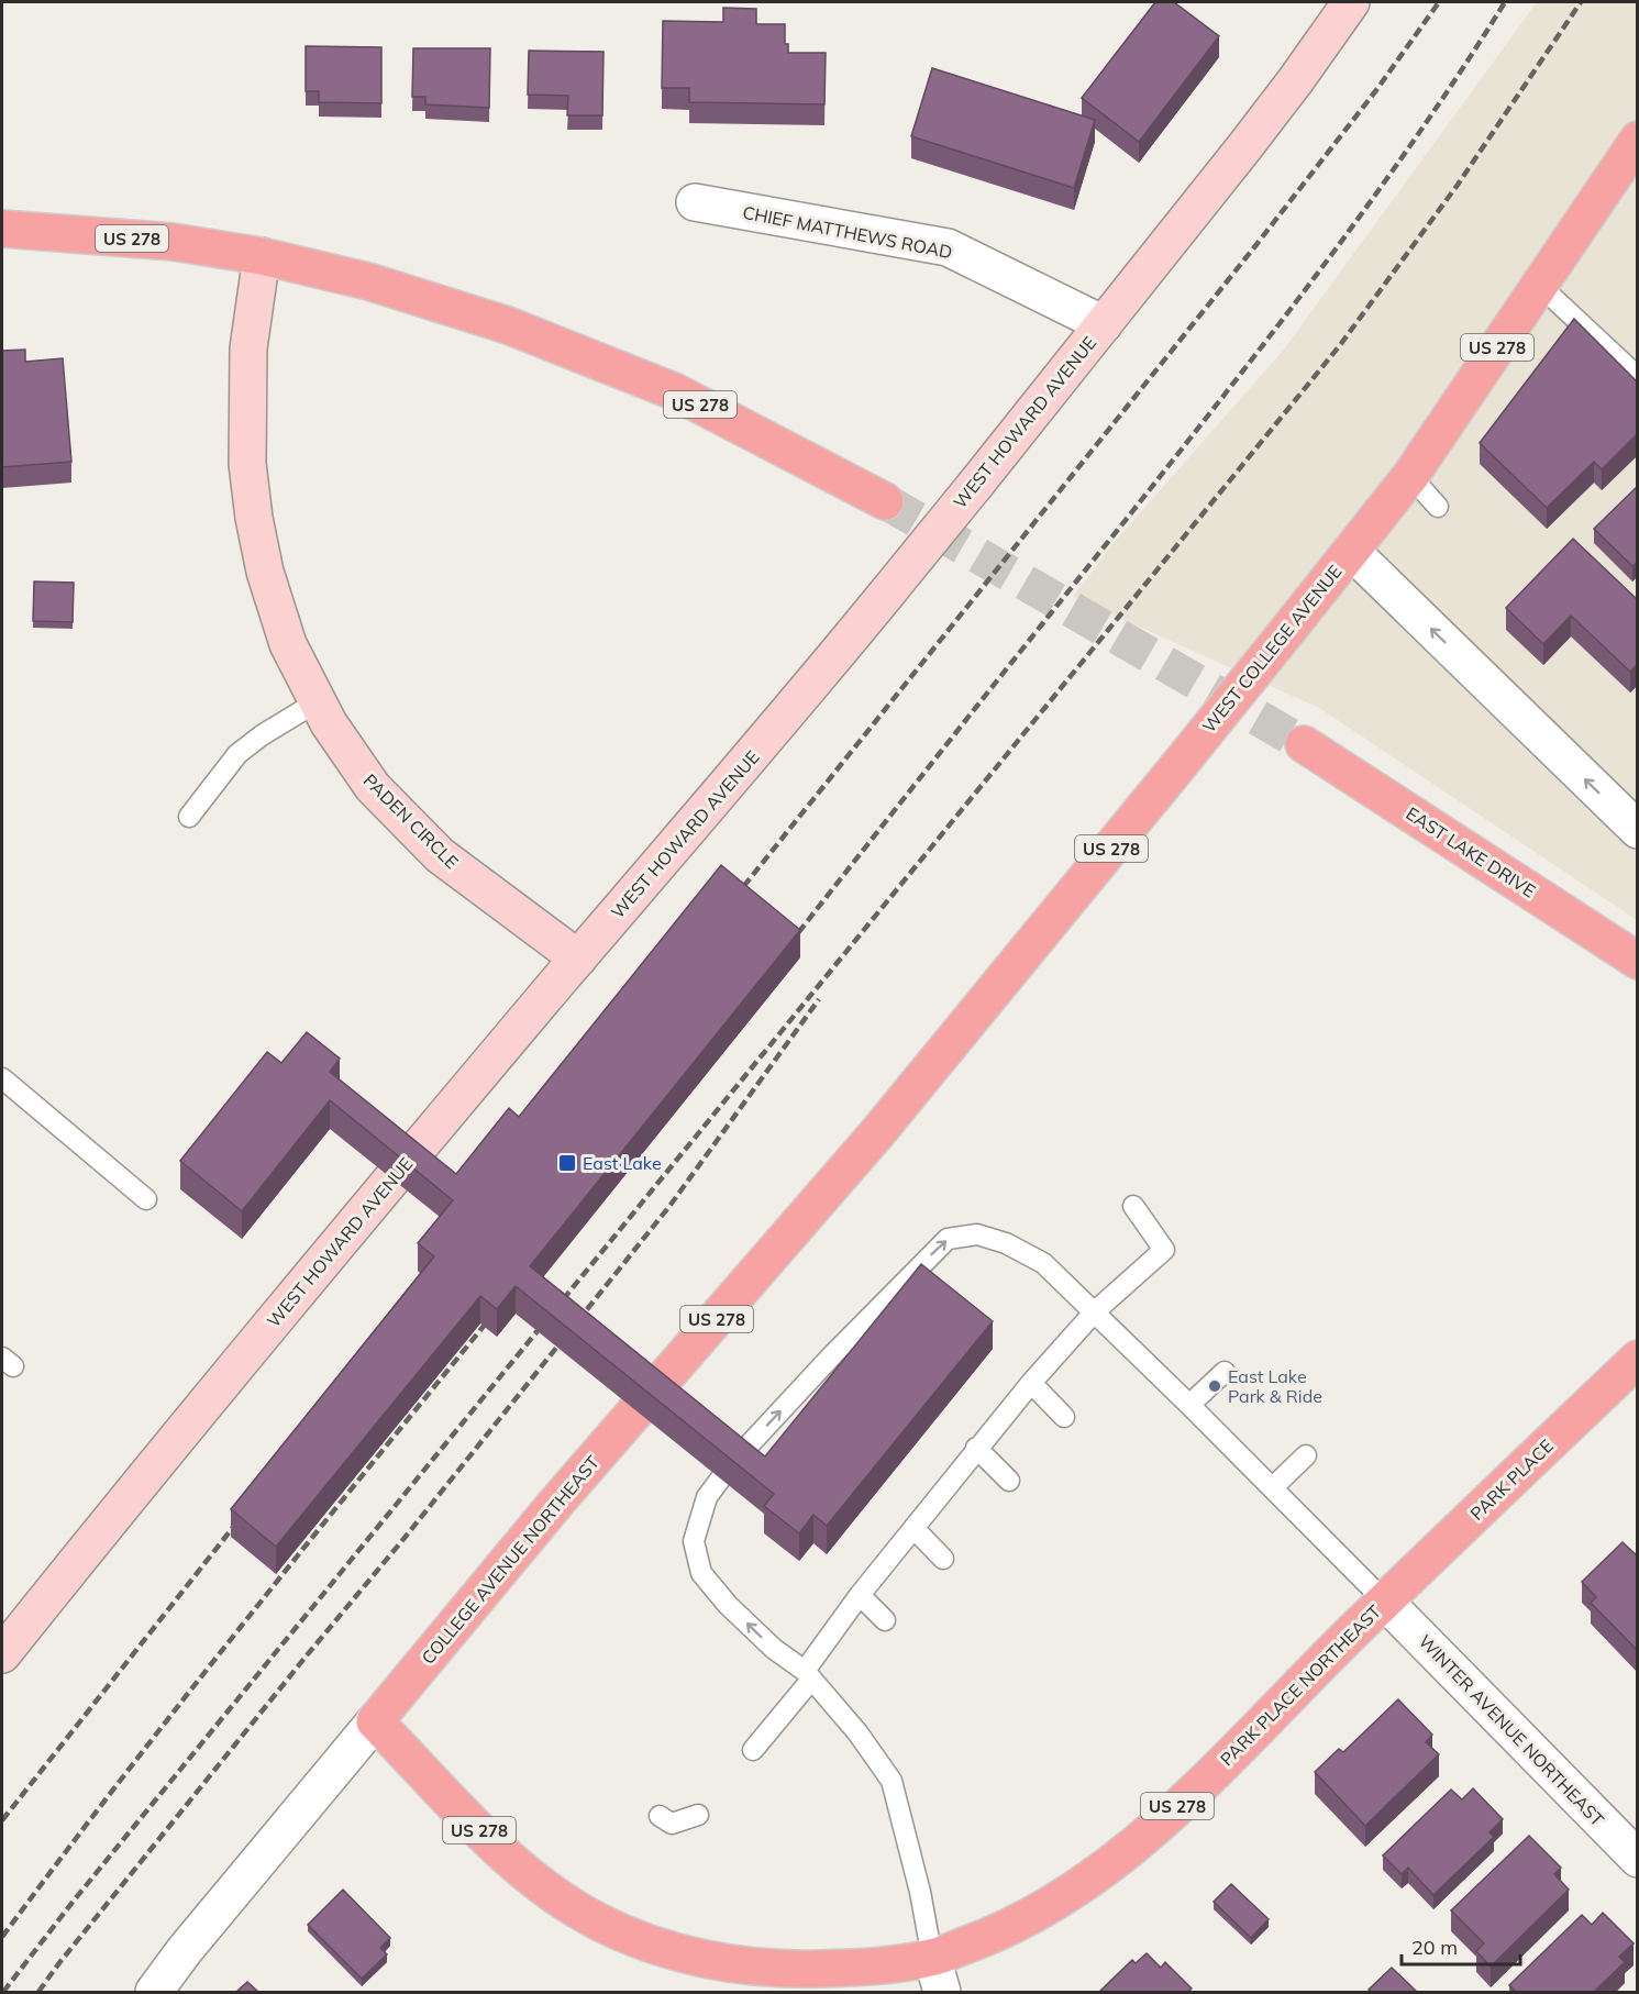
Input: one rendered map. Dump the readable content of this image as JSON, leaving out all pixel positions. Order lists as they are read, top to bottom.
{
  "streets": {
    "main road": [
      "US 278",
      "WEST HOWARD AVENUE",
      "WEST COLLEGE AVENUE",
      "PADEN CIRCLE",
      "EAST LAKE DRIVE",
      "PARK PLACE",
      "COLLEGE AVENUE NORTHEAST",
      "PARK PLACE NORTHEAST"
    ],
    "street": ["CHIEF MATTHEWS ROAD", "WINTER AVENUE NORTHEAST"]
  },
  "crossings": [
    ["CHIEF MATTHEWS ROAD", "WEST HOWARD AVENUE"],
    ["US 278", "PADEN CIRCLE"],
    ["WEST HOWARD AVENUE", "PADEN CIRCLE"],
    ["WEST COLLEGE AVENUE", "COLLEGE AVENUE NORTHEAST"],
    ["PARK PLACE", "PARK PLACE NORTHEAST"],
    ["PARK PLACE", "WINTER AVENUE NORTHEAST"],
    ["COLLEGE AVENUE NORTHEAST", "PARK PLACE NORTHEAST"],
    ["PARK PLACE NORTHEAST", "WINTER AVENUE NORTHEAST"]
  ],
  "places": {
    "transit": ["East Lake"],
    "other": ["East Lake Park & Ride"]
  },
  "scale_bar": "20 m"
}
